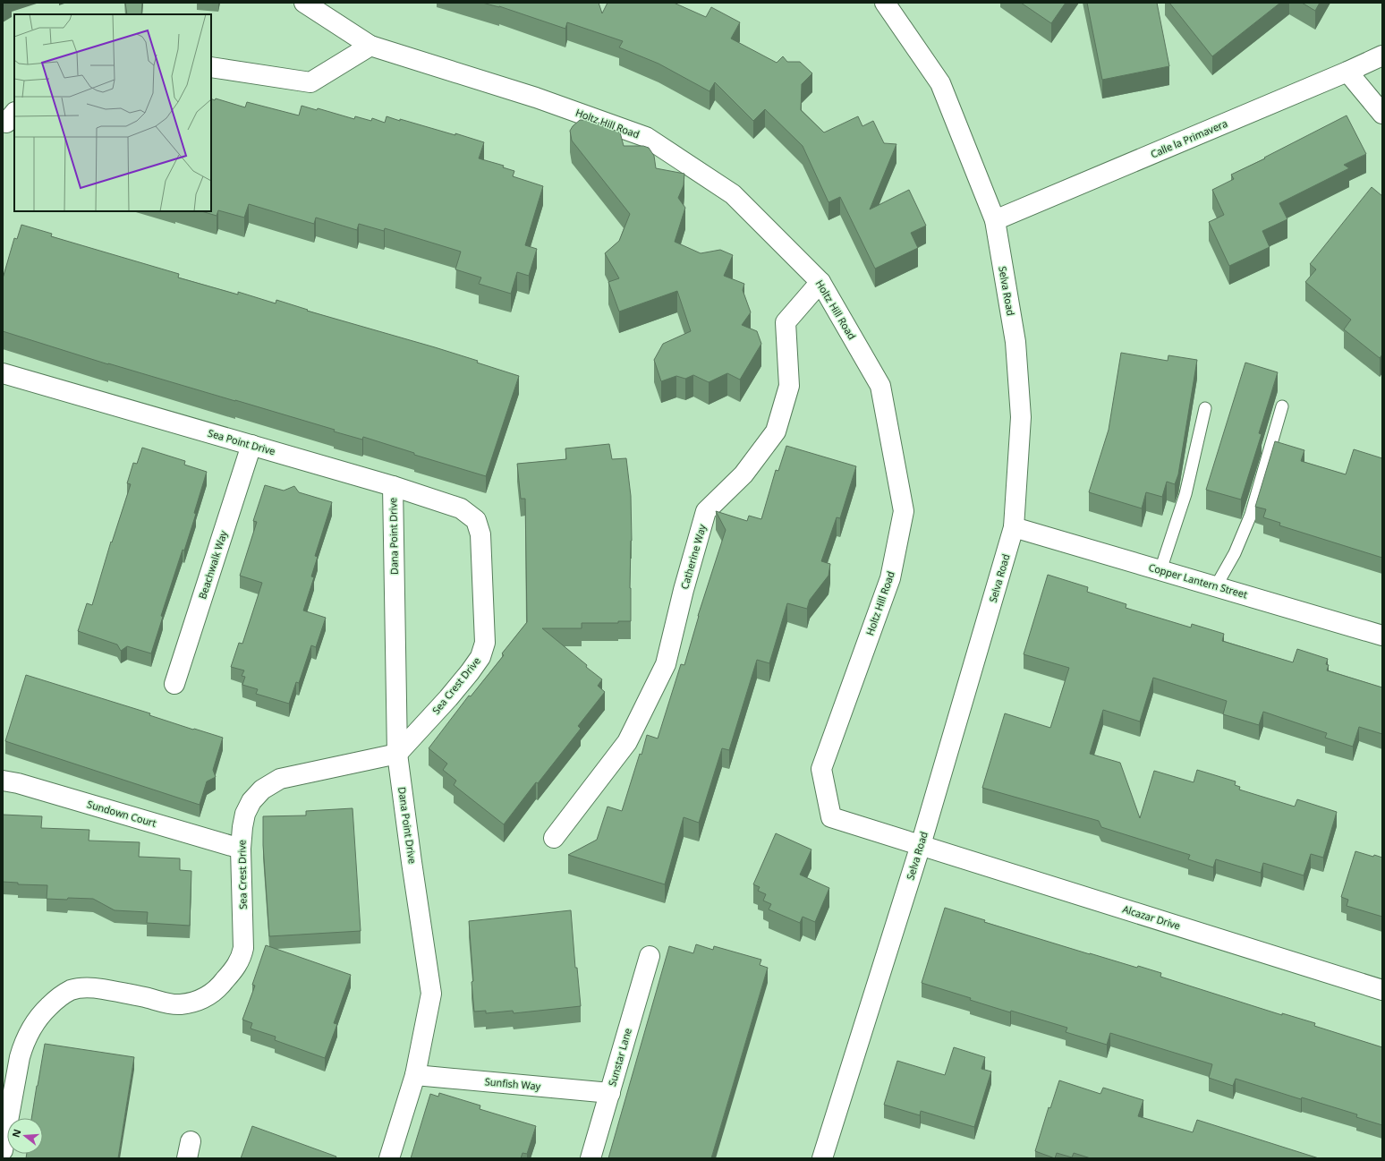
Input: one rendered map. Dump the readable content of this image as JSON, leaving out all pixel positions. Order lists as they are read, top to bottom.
{
  "streets": {
    "street": [
      "Holtz Hill Road",
      "Calle la Primavera",
      "Selva Road",
      "Sea Point Drive",
      "Dana Point Drive",
      "Catherine Way",
      "Beachwalk Way",
      "Copper Lantern Street",
      "Sea Crest Drive",
      "Sundown Court",
      "Alcazar Drive",
      "Sunstar Lane",
      "Sunfish Way"
    ]
  },
  "crossings": [
    ["Holtz Hill Road", "Selva Road"],
    ["Holtz Hill Road", "Catherine Way"],
    ["Holtz Hill Road", "Alcazar Drive"],
    ["Calle la Primavera", "Selva Road"],
    ["Selva Road", "Copper Lantern Street"],
    ["Selva Road", "Alcazar Drive"],
    ["Sea Point Drive", "Dana Point Drive"],
    ["Sea Point Drive", "Beachwalk Way"],
    ["Sea Point Drive", "Sea Crest Drive"],
    ["Dana Point Drive", "Sea Crest Drive"],
    ["Dana Point Drive", "Sunfish Way"],
    ["Sea Crest Drive", "Sundown Court"],
    ["Sunstar Lane", "Sunfish Way"]
  ],
  "north": "left"
}
